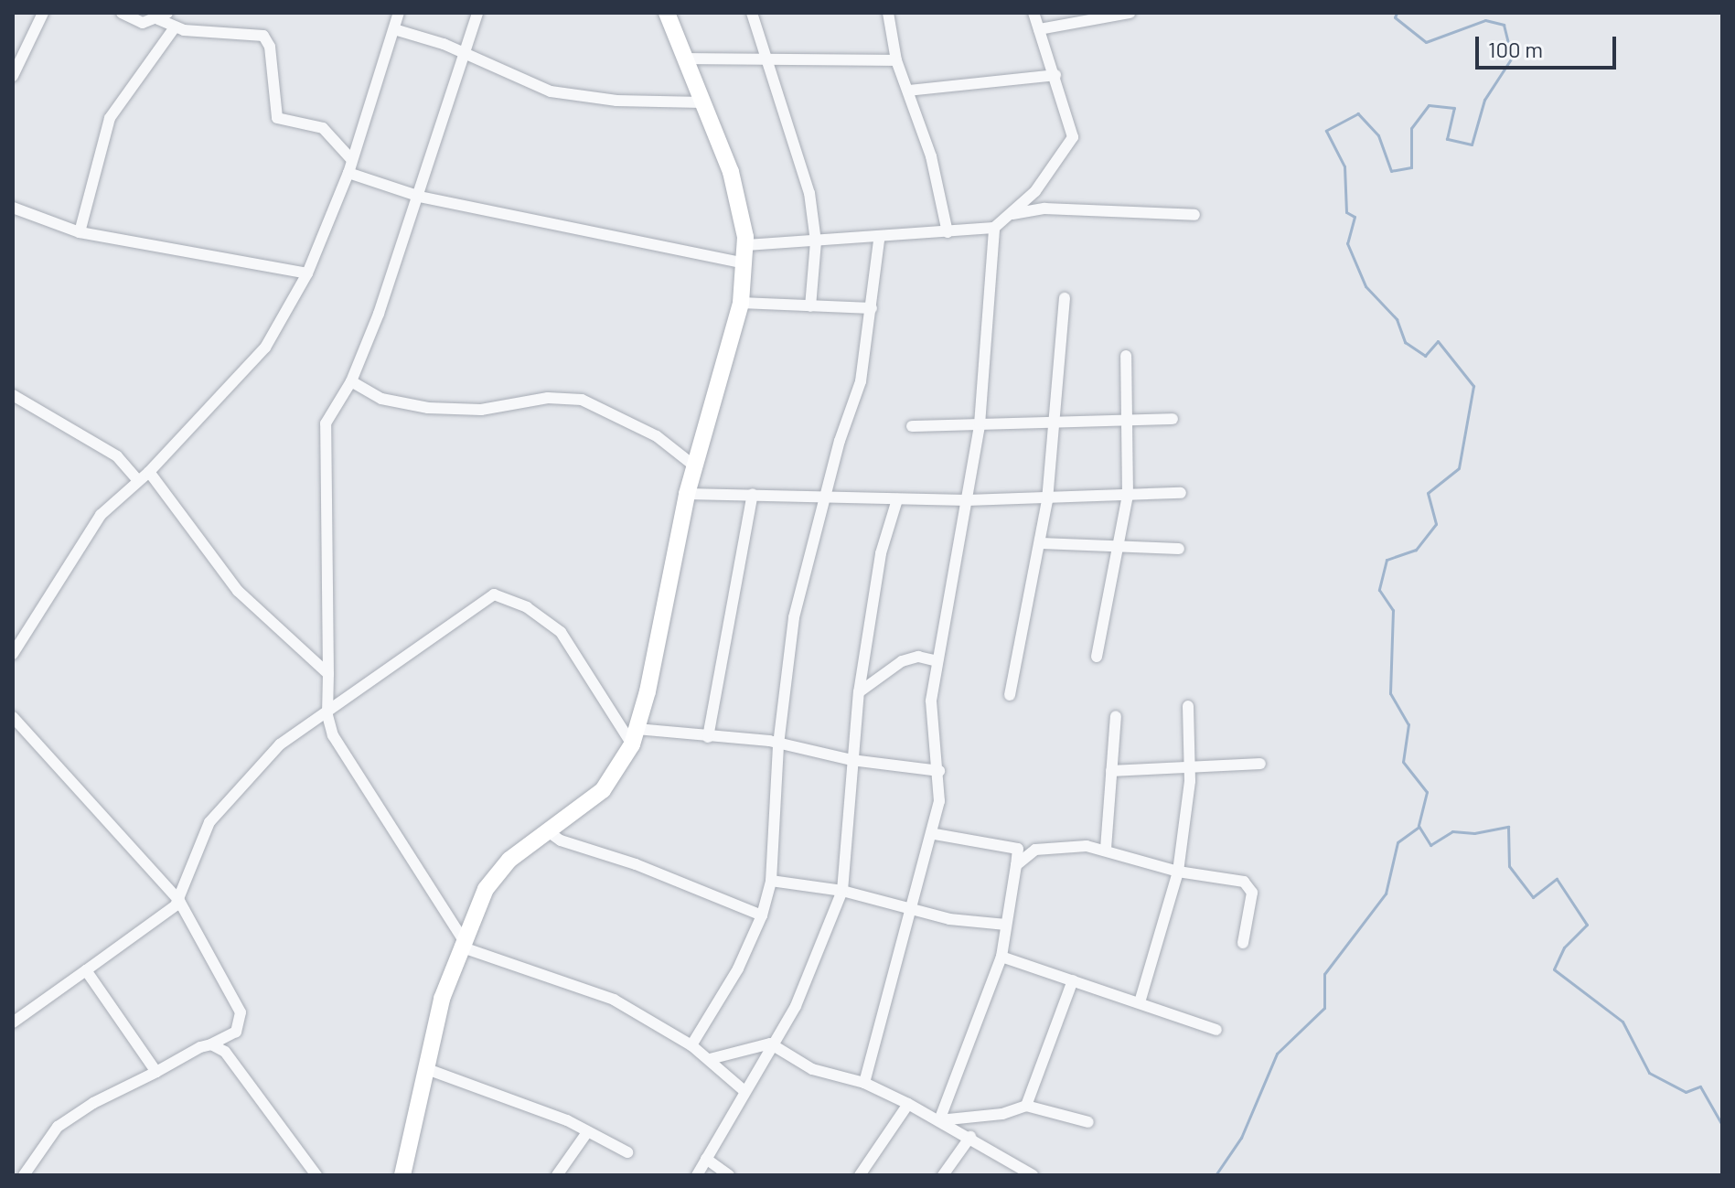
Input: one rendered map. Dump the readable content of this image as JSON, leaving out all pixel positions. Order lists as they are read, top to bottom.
{
  "scale_bar": "100 m"
}
